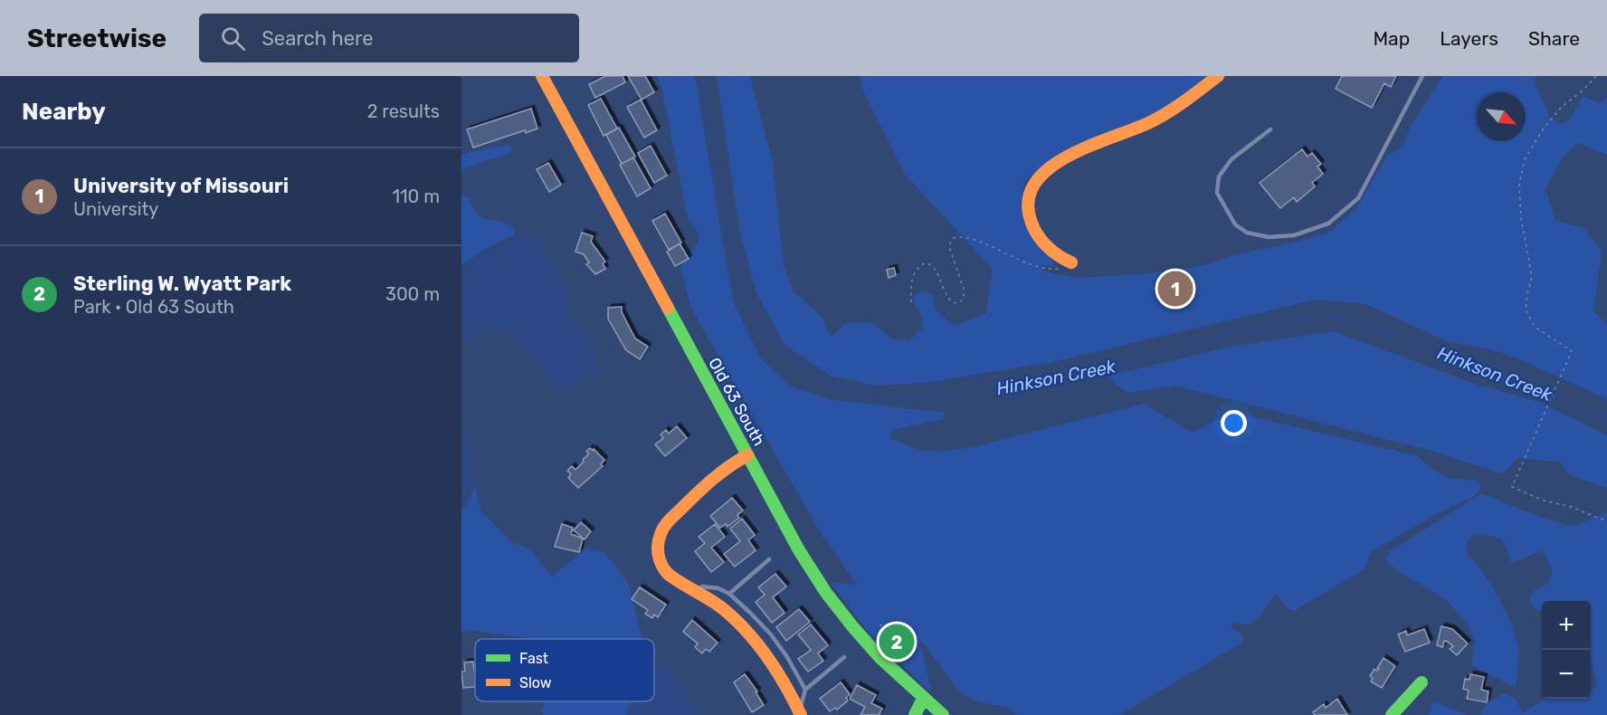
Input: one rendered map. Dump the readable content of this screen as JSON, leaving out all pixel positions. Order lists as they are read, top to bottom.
{
  "streets": {
    "main road": ["Old 63 South"]
  },
  "water": ["Hinkson Creek"],
  "legend": ["Fast", "Slow"],
  "north": "bottom right",
  "page": {
    "header": "Streetwise",
    "search": "Search here",
    "nav": ["Map", "Layers", "Share"],
    "heading": ["Nearby", "2 results"],
    "list": [
      {
        "mark": "1",
        "name": "University of Missouri",
        "note": "University",
        "value": "110 m"
      },
      {
        "mark": "2",
        "name": "Sterling W. Wyatt Park",
        "note": "Park · Old 63 South",
        "value": "300 m"
      }
    ],
    "pins": ["1", "2"],
    "map_buttons": ["+", "−"]
  }
}
